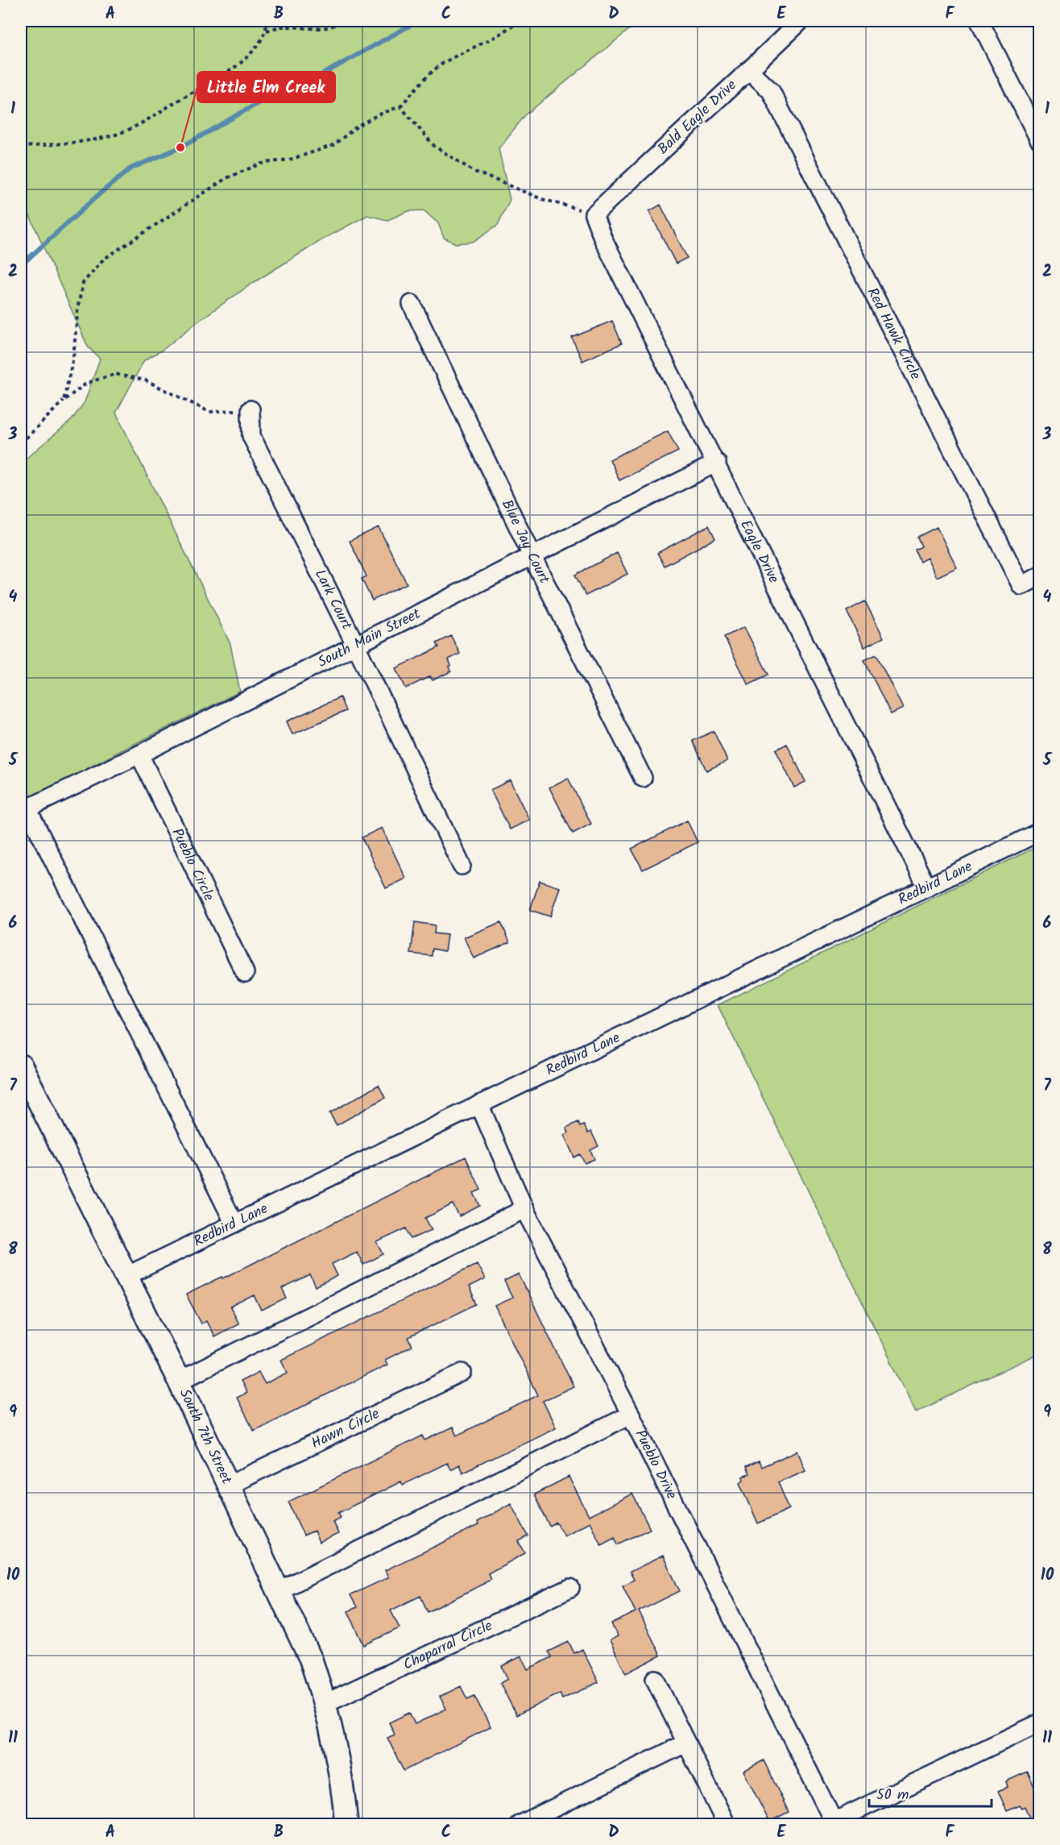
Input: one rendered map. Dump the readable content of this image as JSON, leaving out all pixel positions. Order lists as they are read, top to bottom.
{
  "streets": {
    "main road": ["South 7th Street"],
    "street": [
      "Bald Eagle Drive",
      "Red Hawk Circle",
      "Blue Jay Court",
      "Eagle Drive",
      "Lark Court",
      "South Main Street",
      "Pueblo Circle",
      "Redbird Lane",
      "Hawn Circle",
      "Pueblo Drive",
      "Chaparral Circle"
    ]
  },
  "crossings": [
    ["Bald Eagle Drive", "Red Hawk Circle"],
    ["Bald Eagle Drive", "Eagle Drive"],
    ["Blue Jay Court", "South Main Street"],
    ["Eagle Drive", "South Main Street"],
    ["Eagle Drive", "Redbird Lane"],
    ["Lark Court", "South Main Street"],
    ["South Main Street", "Pueblo Circle"],
    ["Redbird Lane", "South 7th Street"],
    ["Redbird Lane", "Pueblo Drive"],
    ["Hawn Circle", "South 7th Street"],
    ["South 7th Street", "Chaparral Circle"]
  ],
  "places": ["Little Elm Creek"],
  "scale_bar": "50 m",
  "grid": {
    "columns": [
      "A",
      "B",
      "C",
      "D",
      "E",
      "F"
    ],
    "rows": [
      "1",
      "2",
      "3",
      "4",
      "5",
      "6",
      "7",
      "8",
      "9",
      "10",
      "11"
    ]
  }
}
